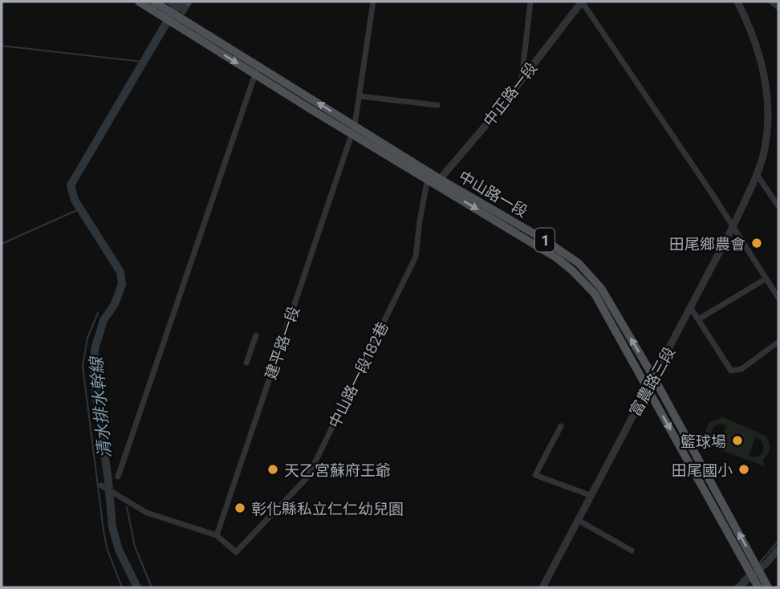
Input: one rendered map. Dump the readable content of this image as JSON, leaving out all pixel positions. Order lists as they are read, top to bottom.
{
  "streets": {
    "main road": ["中山路一段", "1"],
    "street": [
      "中正路一段",
      "建平路一段",
      "中山路一段182巷",
      "富農路三段"
    ]
  },
  "crossings": [
    ["中正路一段", "中山路一段"],
    ["中山路一段", "1"],
    ["中山路一段", "建平路一段"],
    ["中山路一段", "中山路一段182巷"],
    ["中山路一段", "富農路三段"],
    ["建平路一段", "中山路一段182巷"]
  ],
  "water": ["清水排水幹線"],
  "places": [
    "田尾鄉農會",
    "籃球場",
    "天乙宮蘇府王爺",
    "田尾國小",
    "彰化縣私立仁仁幼兒園"
  ]
}
